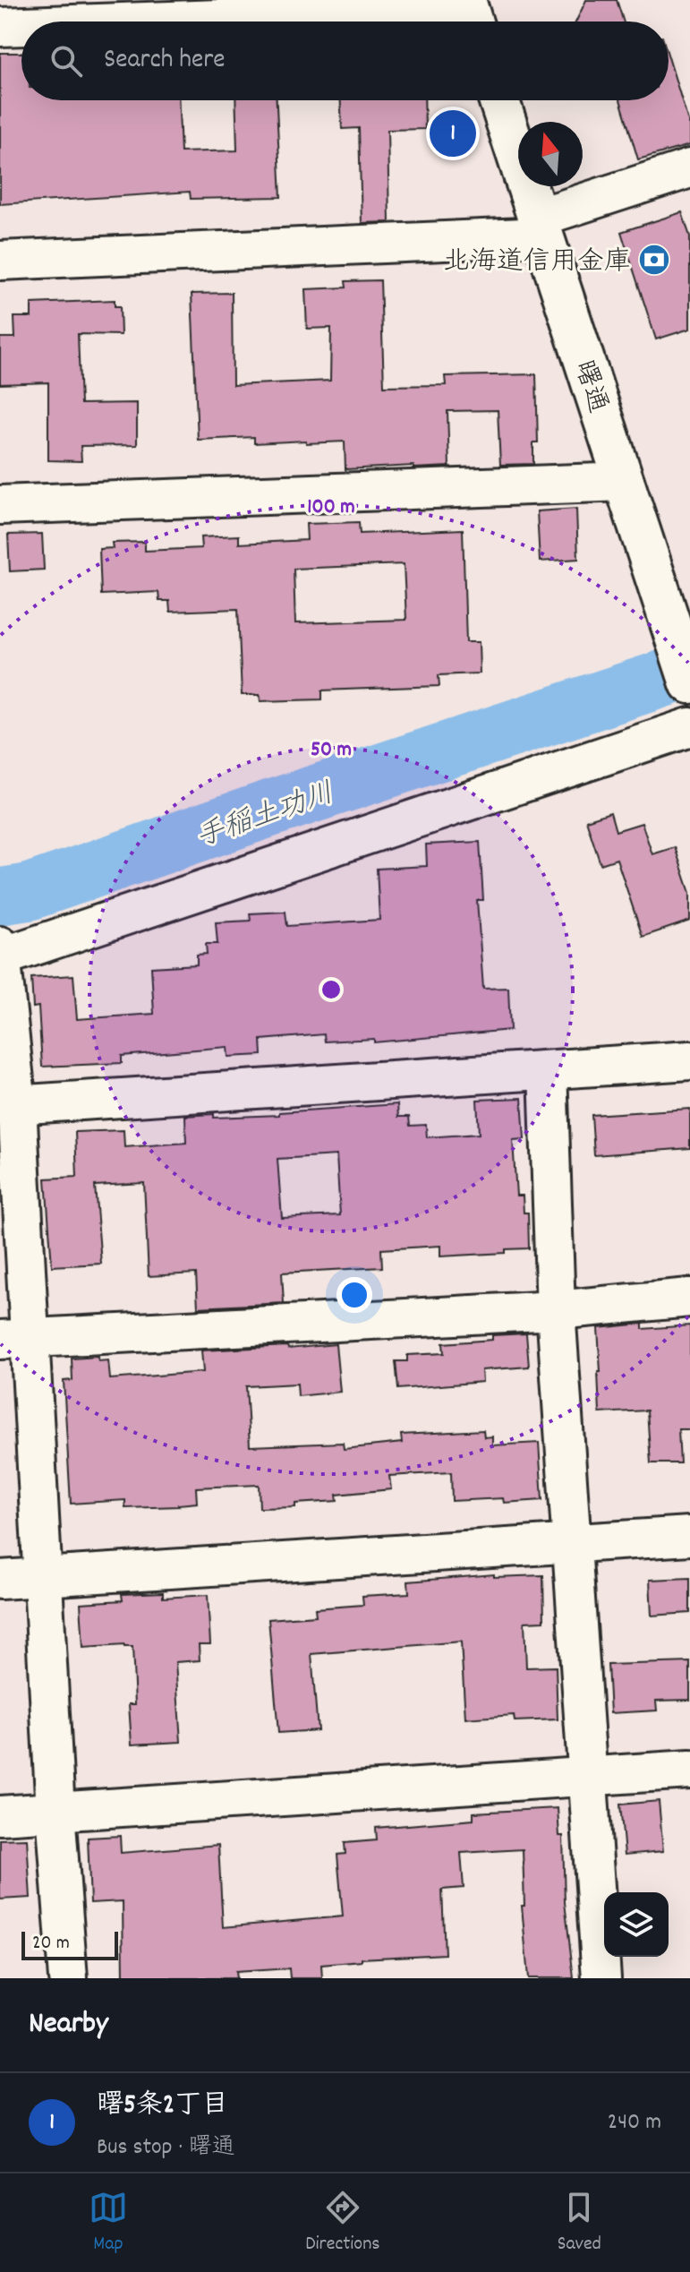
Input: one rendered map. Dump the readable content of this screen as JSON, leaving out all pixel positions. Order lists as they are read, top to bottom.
{
  "streets": {
    "street": ["曙通"]
  },
  "water": ["手稲土功川"],
  "places": {
    "bank": ["北海道信用金庫"]
  },
  "scale_bar": "20 m",
  "north": "top",
  "page": {
    "search": "Search here",
    "pins": "1",
    "scale": "20 m",
    "heading": "Nearby",
    "list": [
      {
        "mark": "1",
        "name": "曙5条2丁目",
        "note": "Bus stop · 曙通",
        "value": "240 m"
      }
    ],
    "nav": ["Map", "Directions", "Saved"]
  },
  "rings": ["100 m", "50 m"]
}
